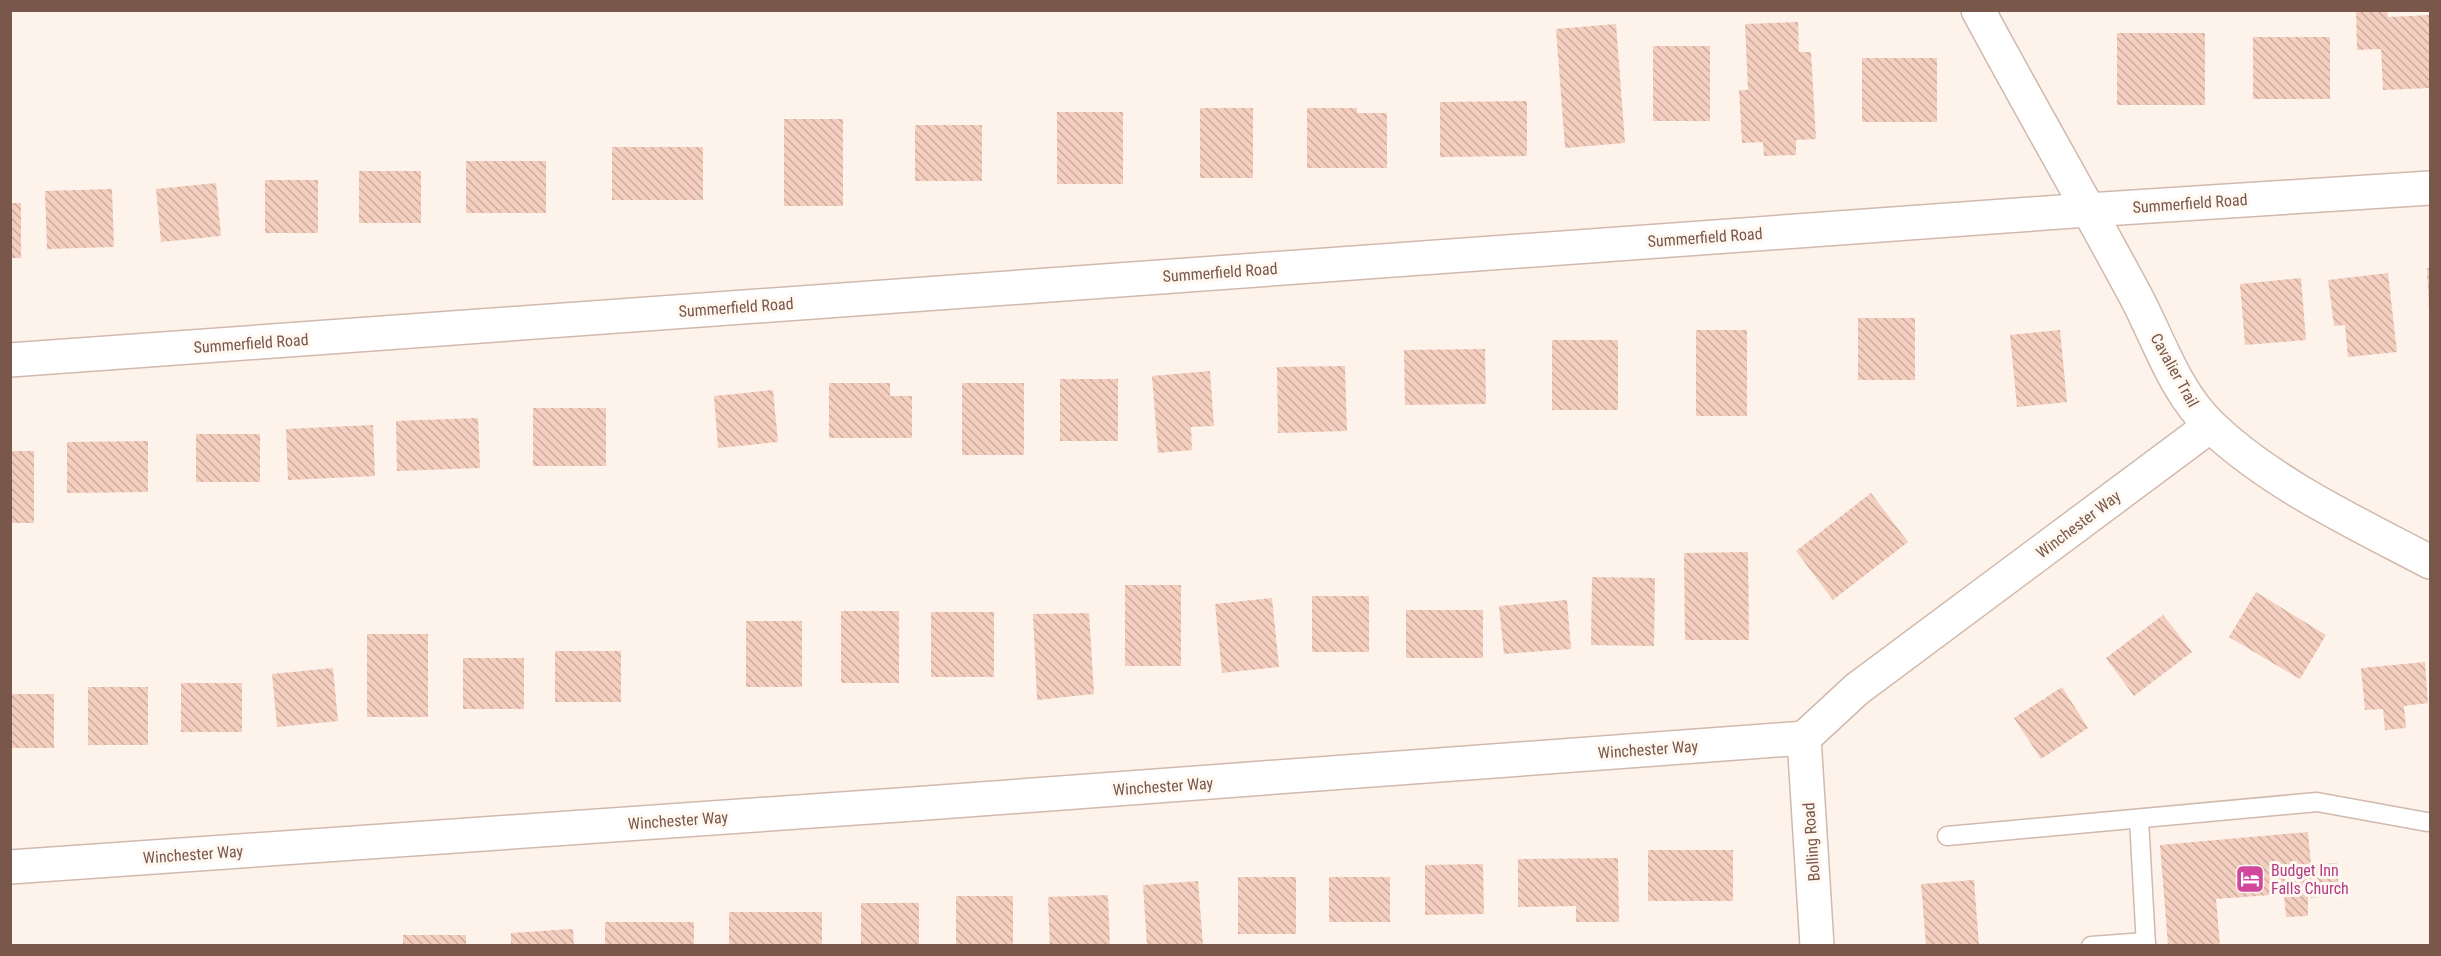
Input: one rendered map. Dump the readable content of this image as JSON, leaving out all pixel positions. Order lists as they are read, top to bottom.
{
  "streets": {
    "street": [
      "Summerfield Road",
      "Cavalier Trail",
      "Winchester Way",
      "Bolling Road"
    ]
  },
  "crossings": [
    ["Summerfield Road", "Cavalier Trail"],
    ["Cavalier Trail", "Winchester Way"],
    ["Winchester Way", "Bolling Road"]
  ],
  "places": {
    "hotel": ["Budget Inn Falls Church"]
  }
}
